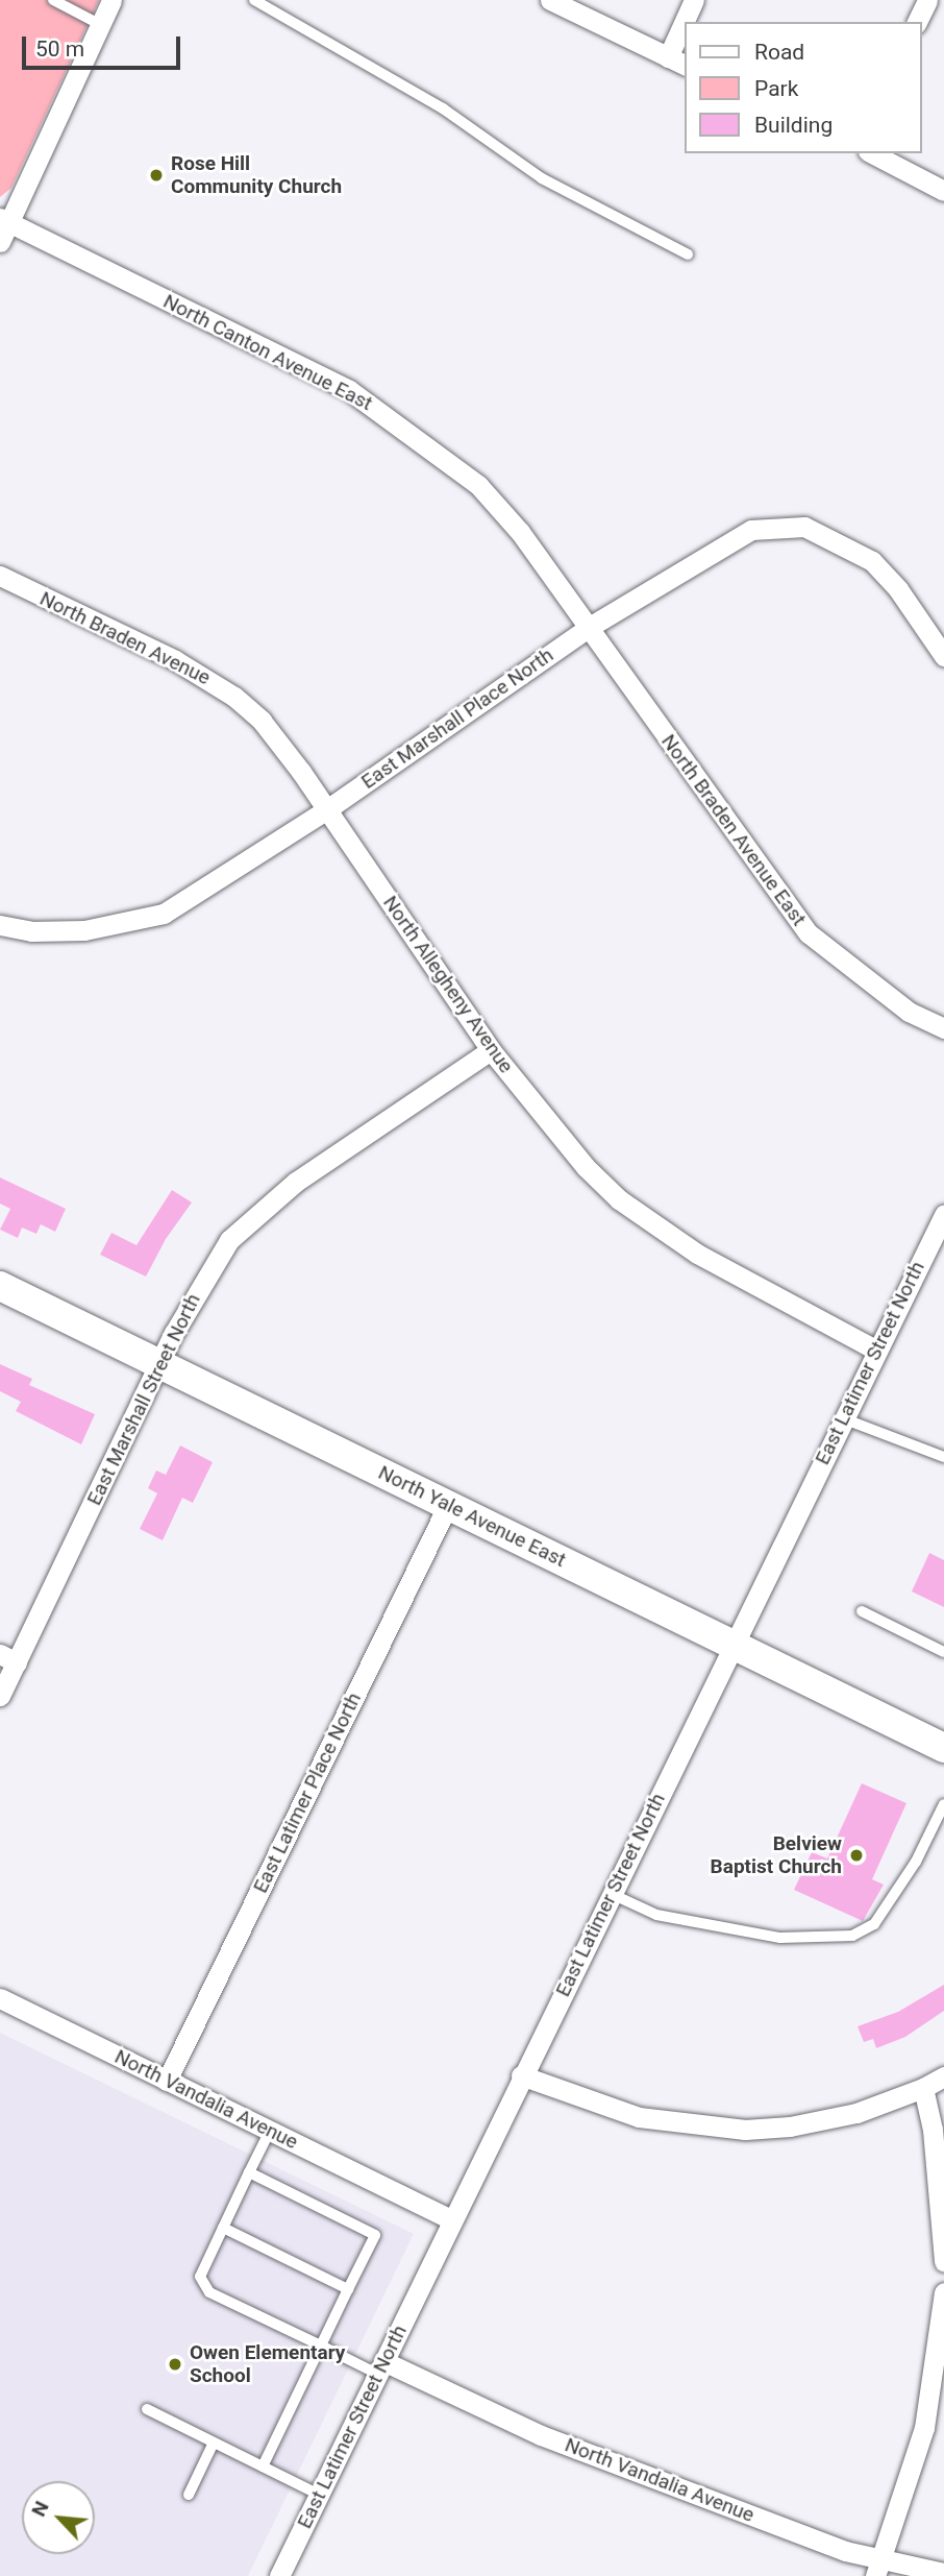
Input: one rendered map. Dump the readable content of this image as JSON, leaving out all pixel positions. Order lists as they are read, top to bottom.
{
  "streets": {
    "main road": ["North Yale Avenue East"],
    "street": [
      "North Canton Avenue East",
      "North Braden Avenue",
      "East Marshall Place North",
      "North Braden Avenue East",
      "North Allegheny Avenue",
      "East Latimer Street North",
      "East Marshall Street North",
      "East Latimer Place North",
      "North Vandalia Avenue"
    ]
  },
  "crossings": [
    ["North Canton Avenue East", "East Marshall Place North"],
    ["North Canton Avenue East", "North Braden Avenue East"],
    ["North Braden Avenue", "East Marshall Place North"],
    ["North Braden Avenue", "North Allegheny Avenue"],
    ["East Marshall Place North", "North Braden Avenue East"],
    ["East Marshall Place North", "North Allegheny Avenue"],
    ["North Allegheny Avenue", "East Latimer Street North"],
    ["North Allegheny Avenue", "East Marshall Street North"],
    ["East Latimer Street North", "North Yale Avenue East"],
    ["East Latimer Street North", "North Vandalia Avenue"],
    ["East Marshall Street North", "North Yale Avenue East"],
    ["North Yale Avenue East", "East Latimer Place North"],
    ["East Latimer Place North", "North Vandalia Avenue"]
  ],
  "places": ["Rose Hill Community Church", "Belview Baptist Church", "Owen Elementary School"],
  "legend": ["Road", "Park", "Building"],
  "scale_bar": "50 m",
  "north": "top left"
}
